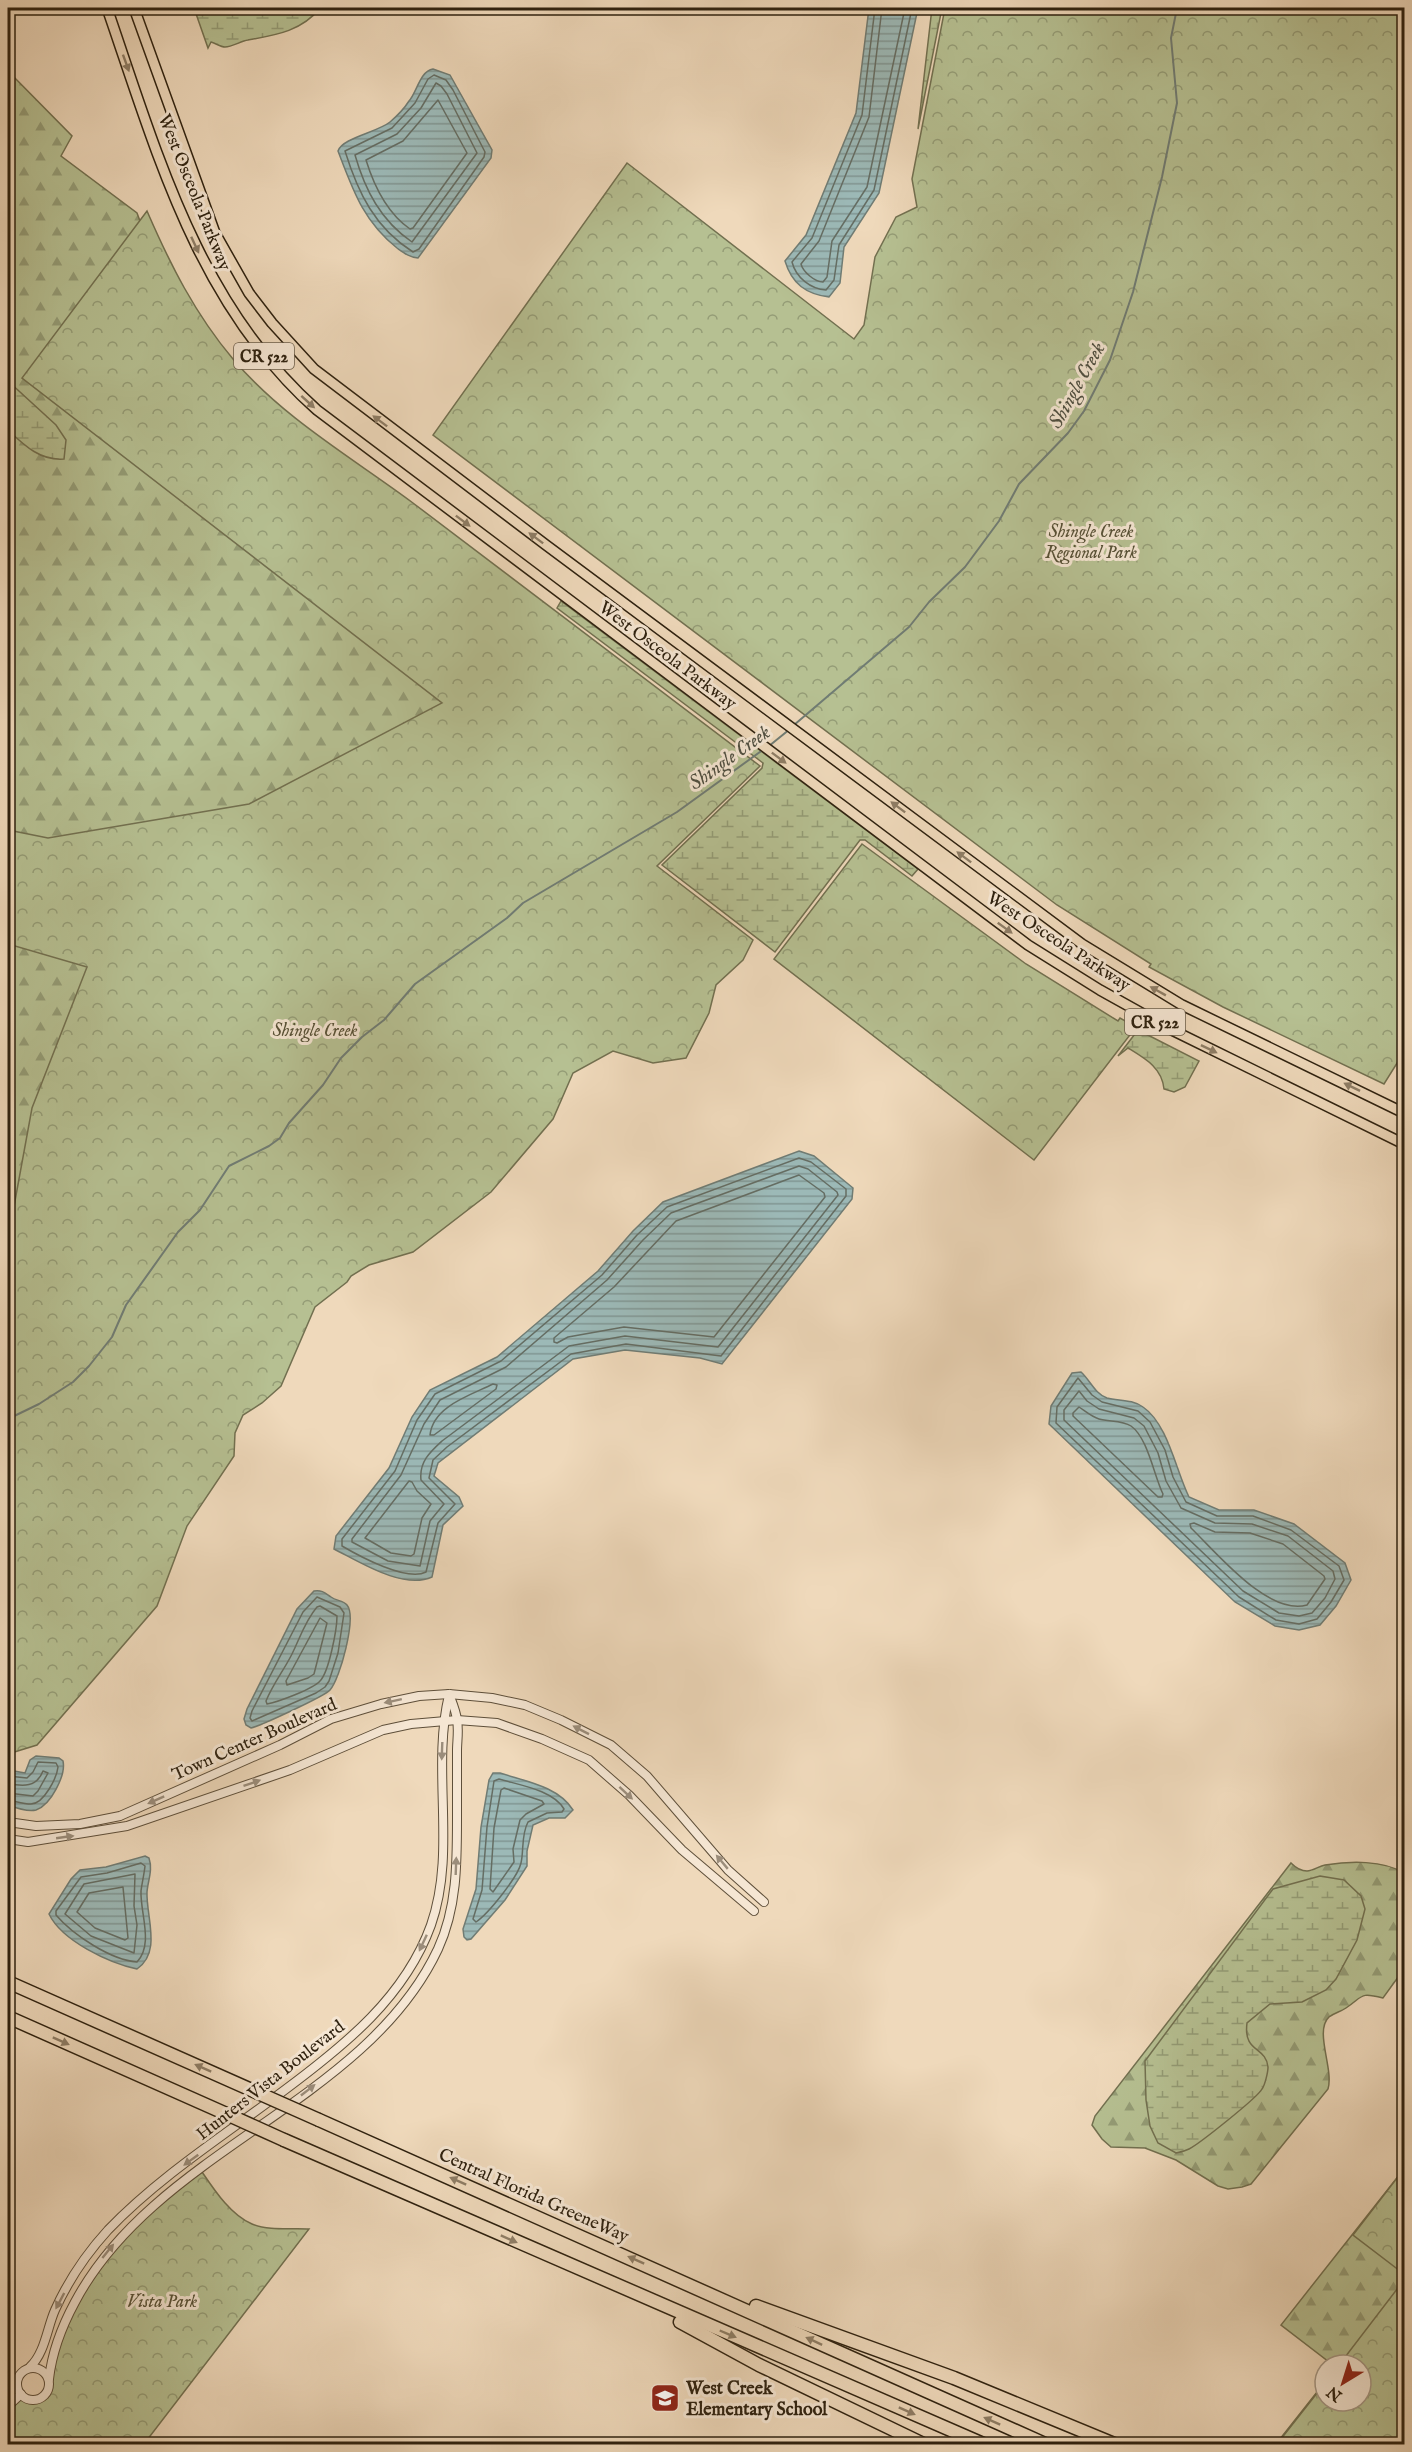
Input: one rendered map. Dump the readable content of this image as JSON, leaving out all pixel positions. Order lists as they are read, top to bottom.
{
  "streets": {
    "highway": ["Central Florida GreeneWay"],
    "main road": ["West Osceola Parkway", "CR 522"],
    "street": ["Town Center Boulevard", "Hunters Vista Boulevard"]
  },
  "crossings": [
    ["Town Center Boulevard", "Hunters Vista Boulevard"]
  ],
  "water": ["Shingle Creek"],
  "parks": ["Shingle Creek Regional Park", "Shingle Creek", "Vista Park"],
  "places": {
    "school or university": ["West Creek Elementary School"]
  },
  "north": "bottom left"
}
